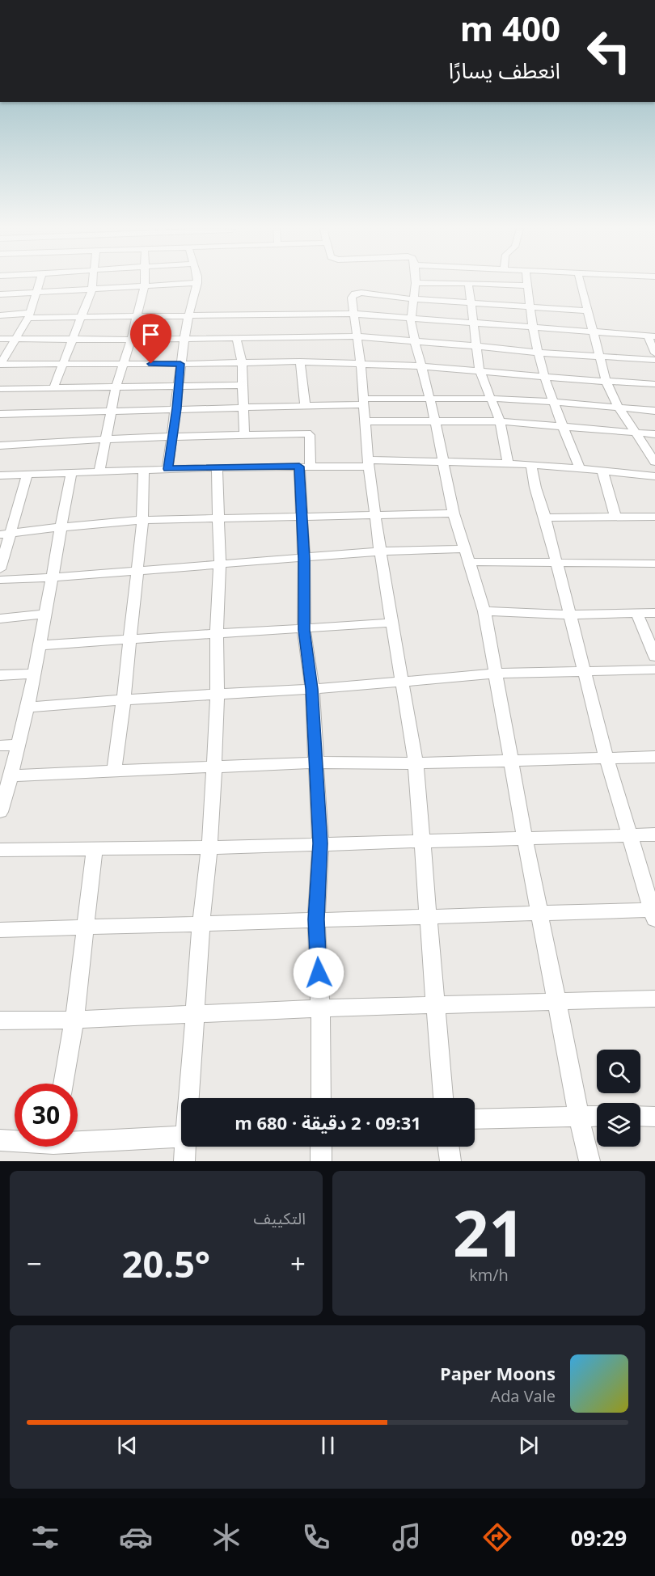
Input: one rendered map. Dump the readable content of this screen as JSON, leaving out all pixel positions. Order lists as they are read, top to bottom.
{
  "page": {
    "turn": ["400 m", "انعطف يسارًا"],
    "limit": "30",
    "trip": "09:31 · 2 دقيقة · 680 m",
    "tile": [
      ["21", "km/h"],
      "التكييف"
    ],
    "heat": ["−", "20.5°", "+"],
    "song": ["Paper Moons", "Ada Vale"],
    "tabs": "09:29"
  }
}
